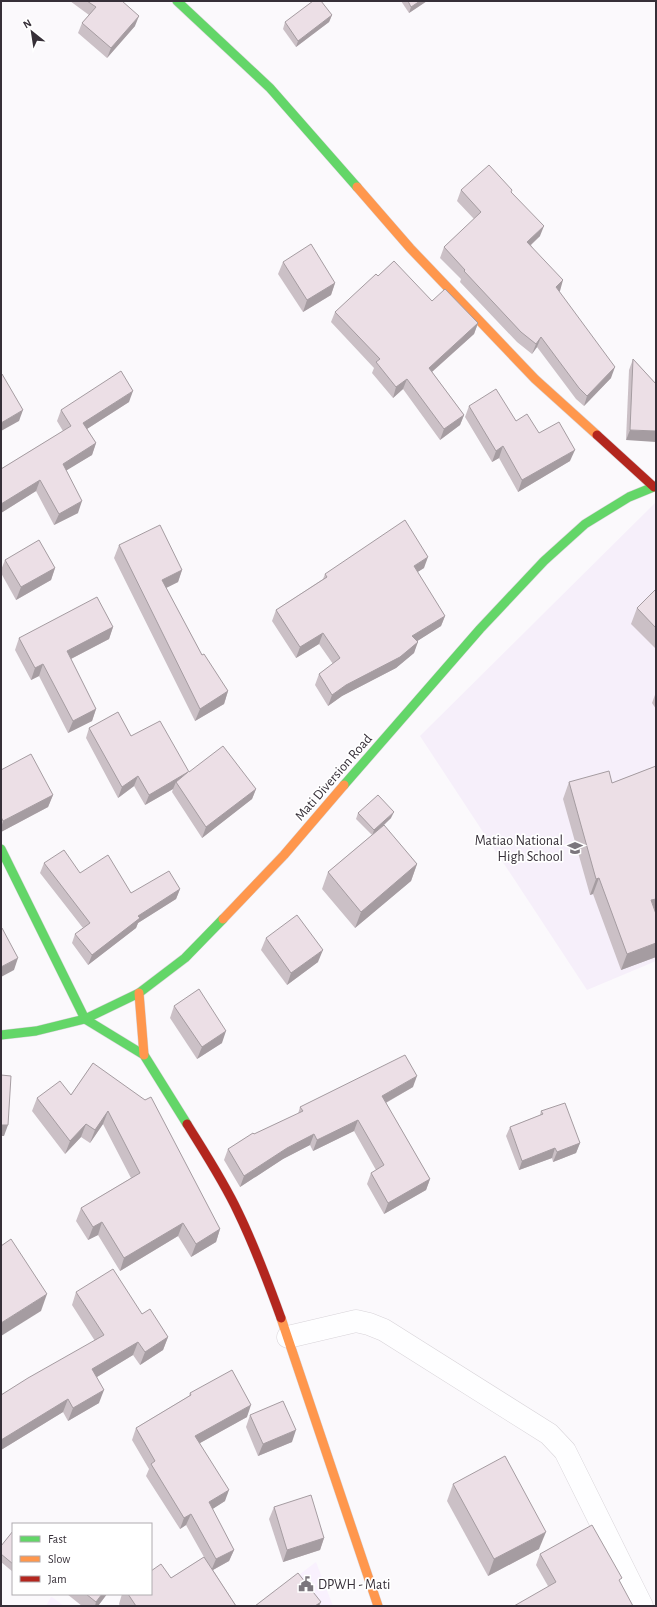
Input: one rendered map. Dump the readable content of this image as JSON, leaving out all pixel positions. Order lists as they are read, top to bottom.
{
  "streets": {
    "main road": ["Mati Diversion Road"]
  },
  "places": {
    "school or university": ["Matiao National High School"],
    "public building": ["DPWH - Mati"]
  },
  "legend": ["Fast", "Slow", "Jam"],
  "north": "top left"
}
